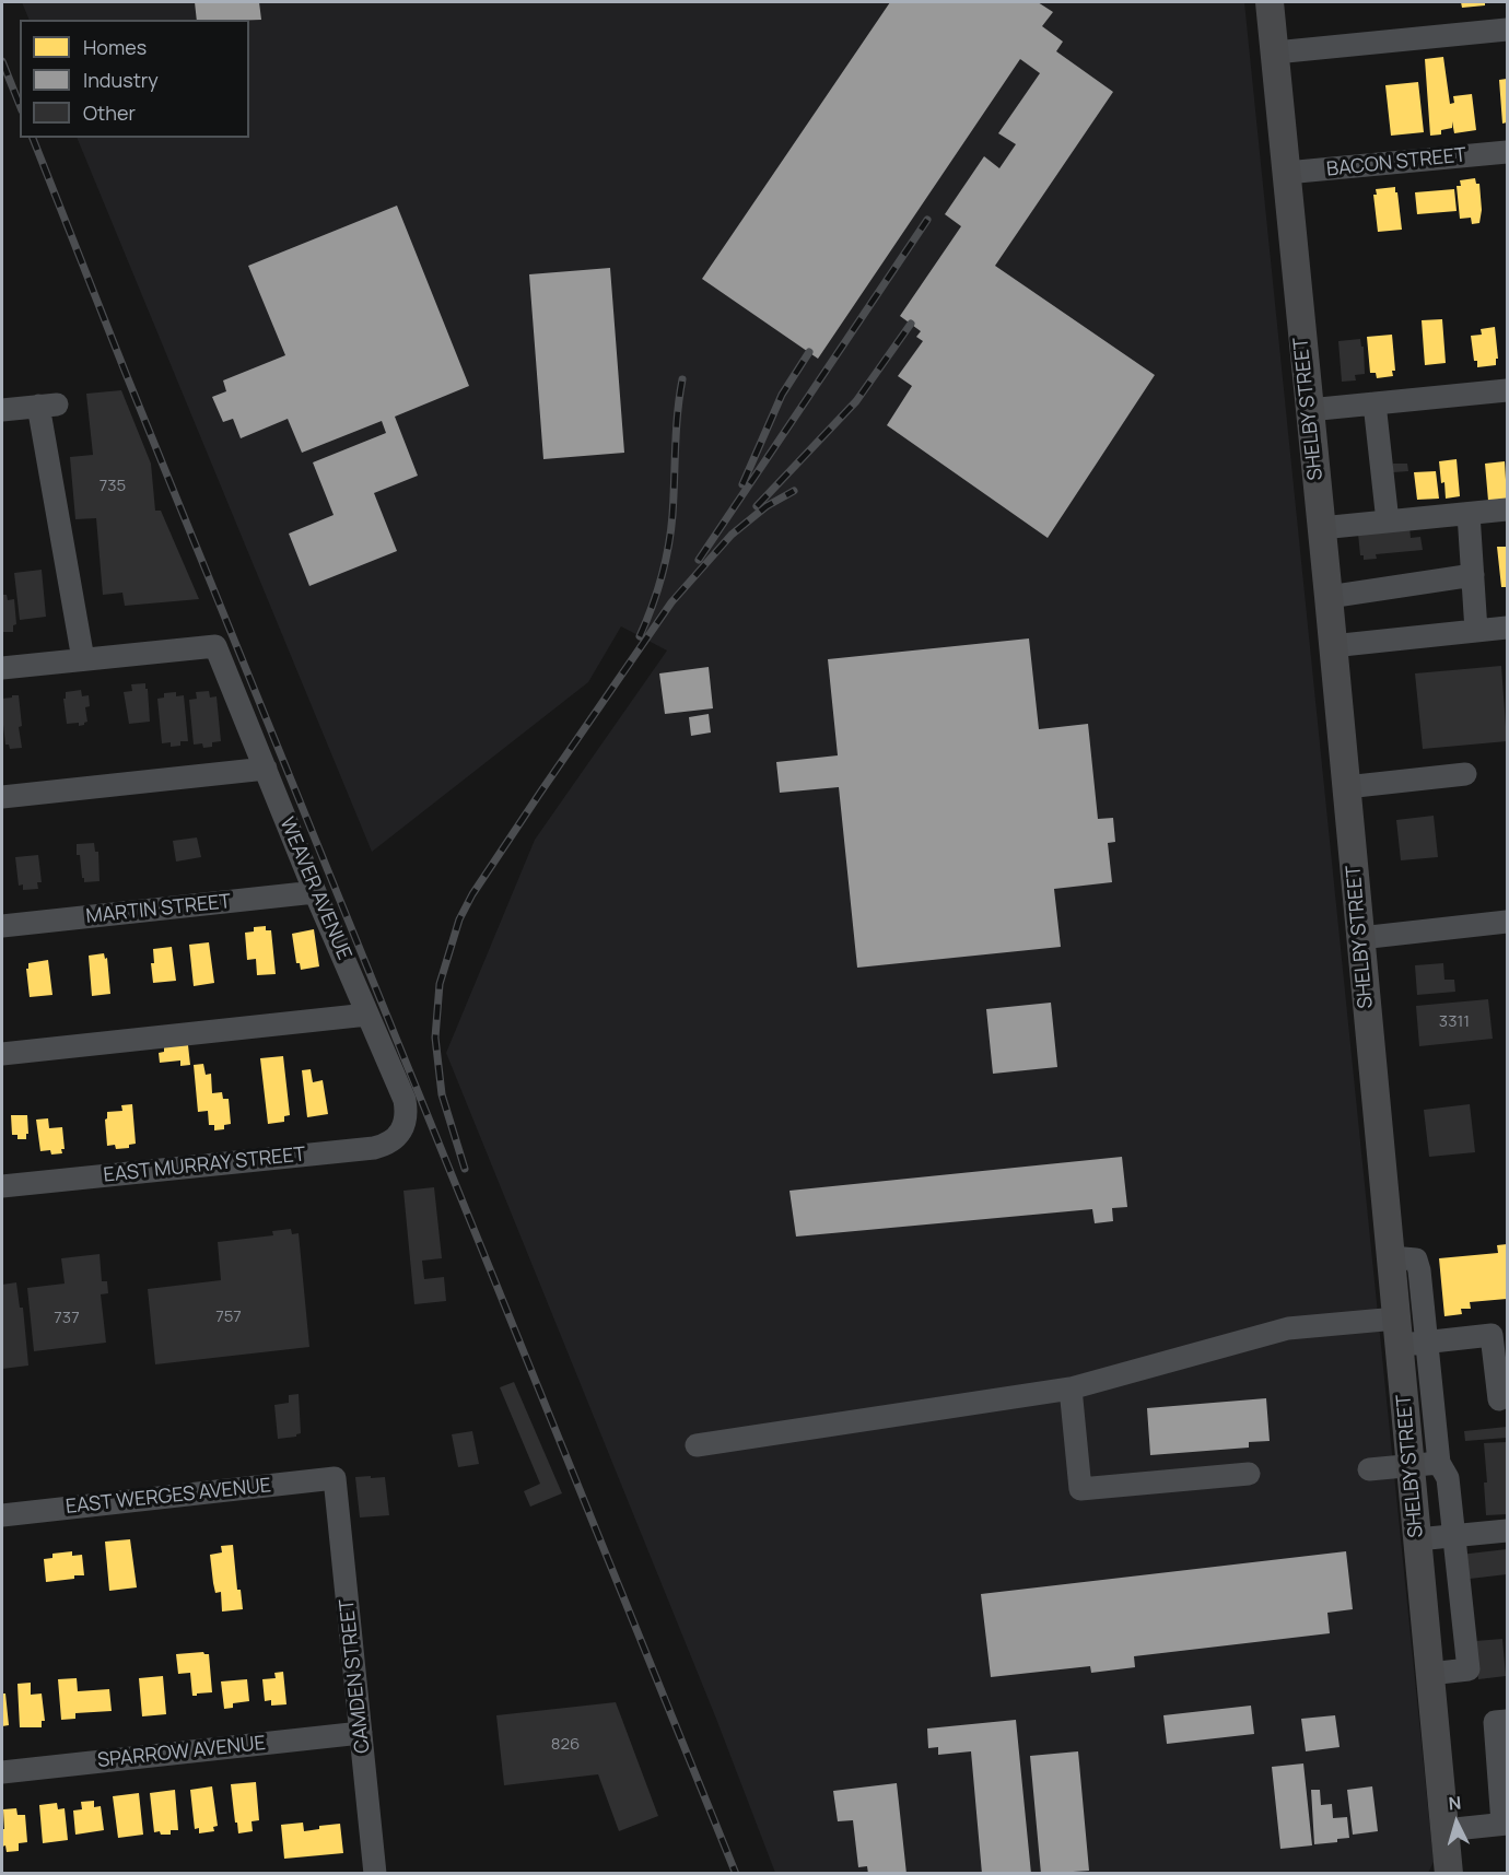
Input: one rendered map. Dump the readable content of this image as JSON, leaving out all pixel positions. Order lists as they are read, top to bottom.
{
  "streets": {
    "main road": ["SHELBY STREET"],
    "street": [
      "BACON STREET",
      "WEAVER AVENUE",
      "MARTIN STREET",
      "EAST MURRAY STREET",
      "EAST WERGES AVENUE",
      "CAMDEN STREET",
      "SPARROW AVENUE"
    ]
  },
  "crossings": [
    ["BACON STREET", "SHELBY STREET"],
    ["WEAVER AVENUE", "MARTIN STREET"],
    ["WEAVER AVENUE", "EAST MURRAY STREET"],
    ["EAST WERGES AVENUE", "CAMDEN STREET"],
    ["CAMDEN STREET", "SPARROW AVENUE"]
  ],
  "house_numbers": [
    "735",
    "3311",
    "757",
    "737",
    "826"
  ],
  "legend": ["Homes", "Industry", "Other"],
  "north": "top"
}
